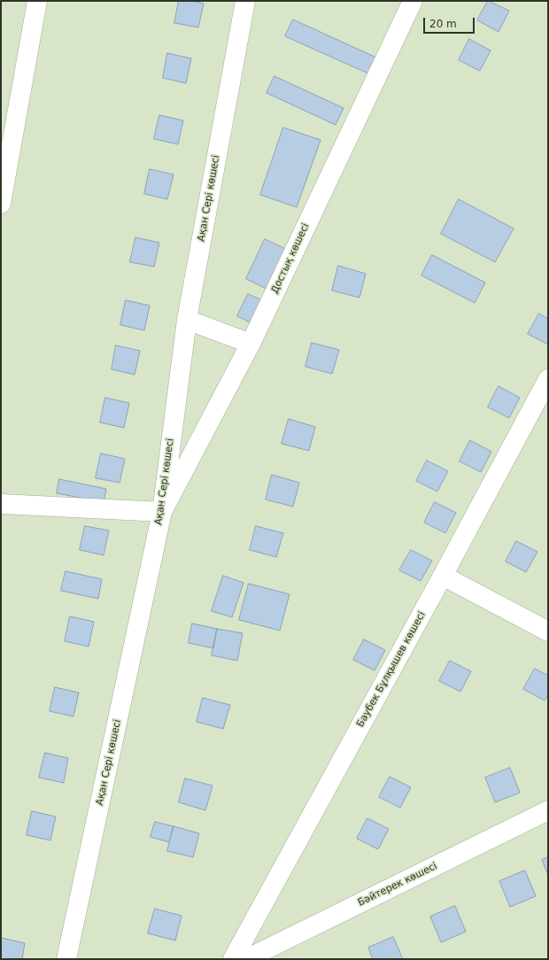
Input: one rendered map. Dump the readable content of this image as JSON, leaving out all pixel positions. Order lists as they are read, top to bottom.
{
  "streets": {
    "street": [
      "Ақан Сері көшесі",
      "Достық көшесі",
      "Баубек Бұлқышев көшесі",
      "Бәйтерек көшесі"
    ]
  },
  "crossings": [
    ["Ақан Сері көшесі", "Достық көшесі"]
  ],
  "scale_bar": "20 m"
}
